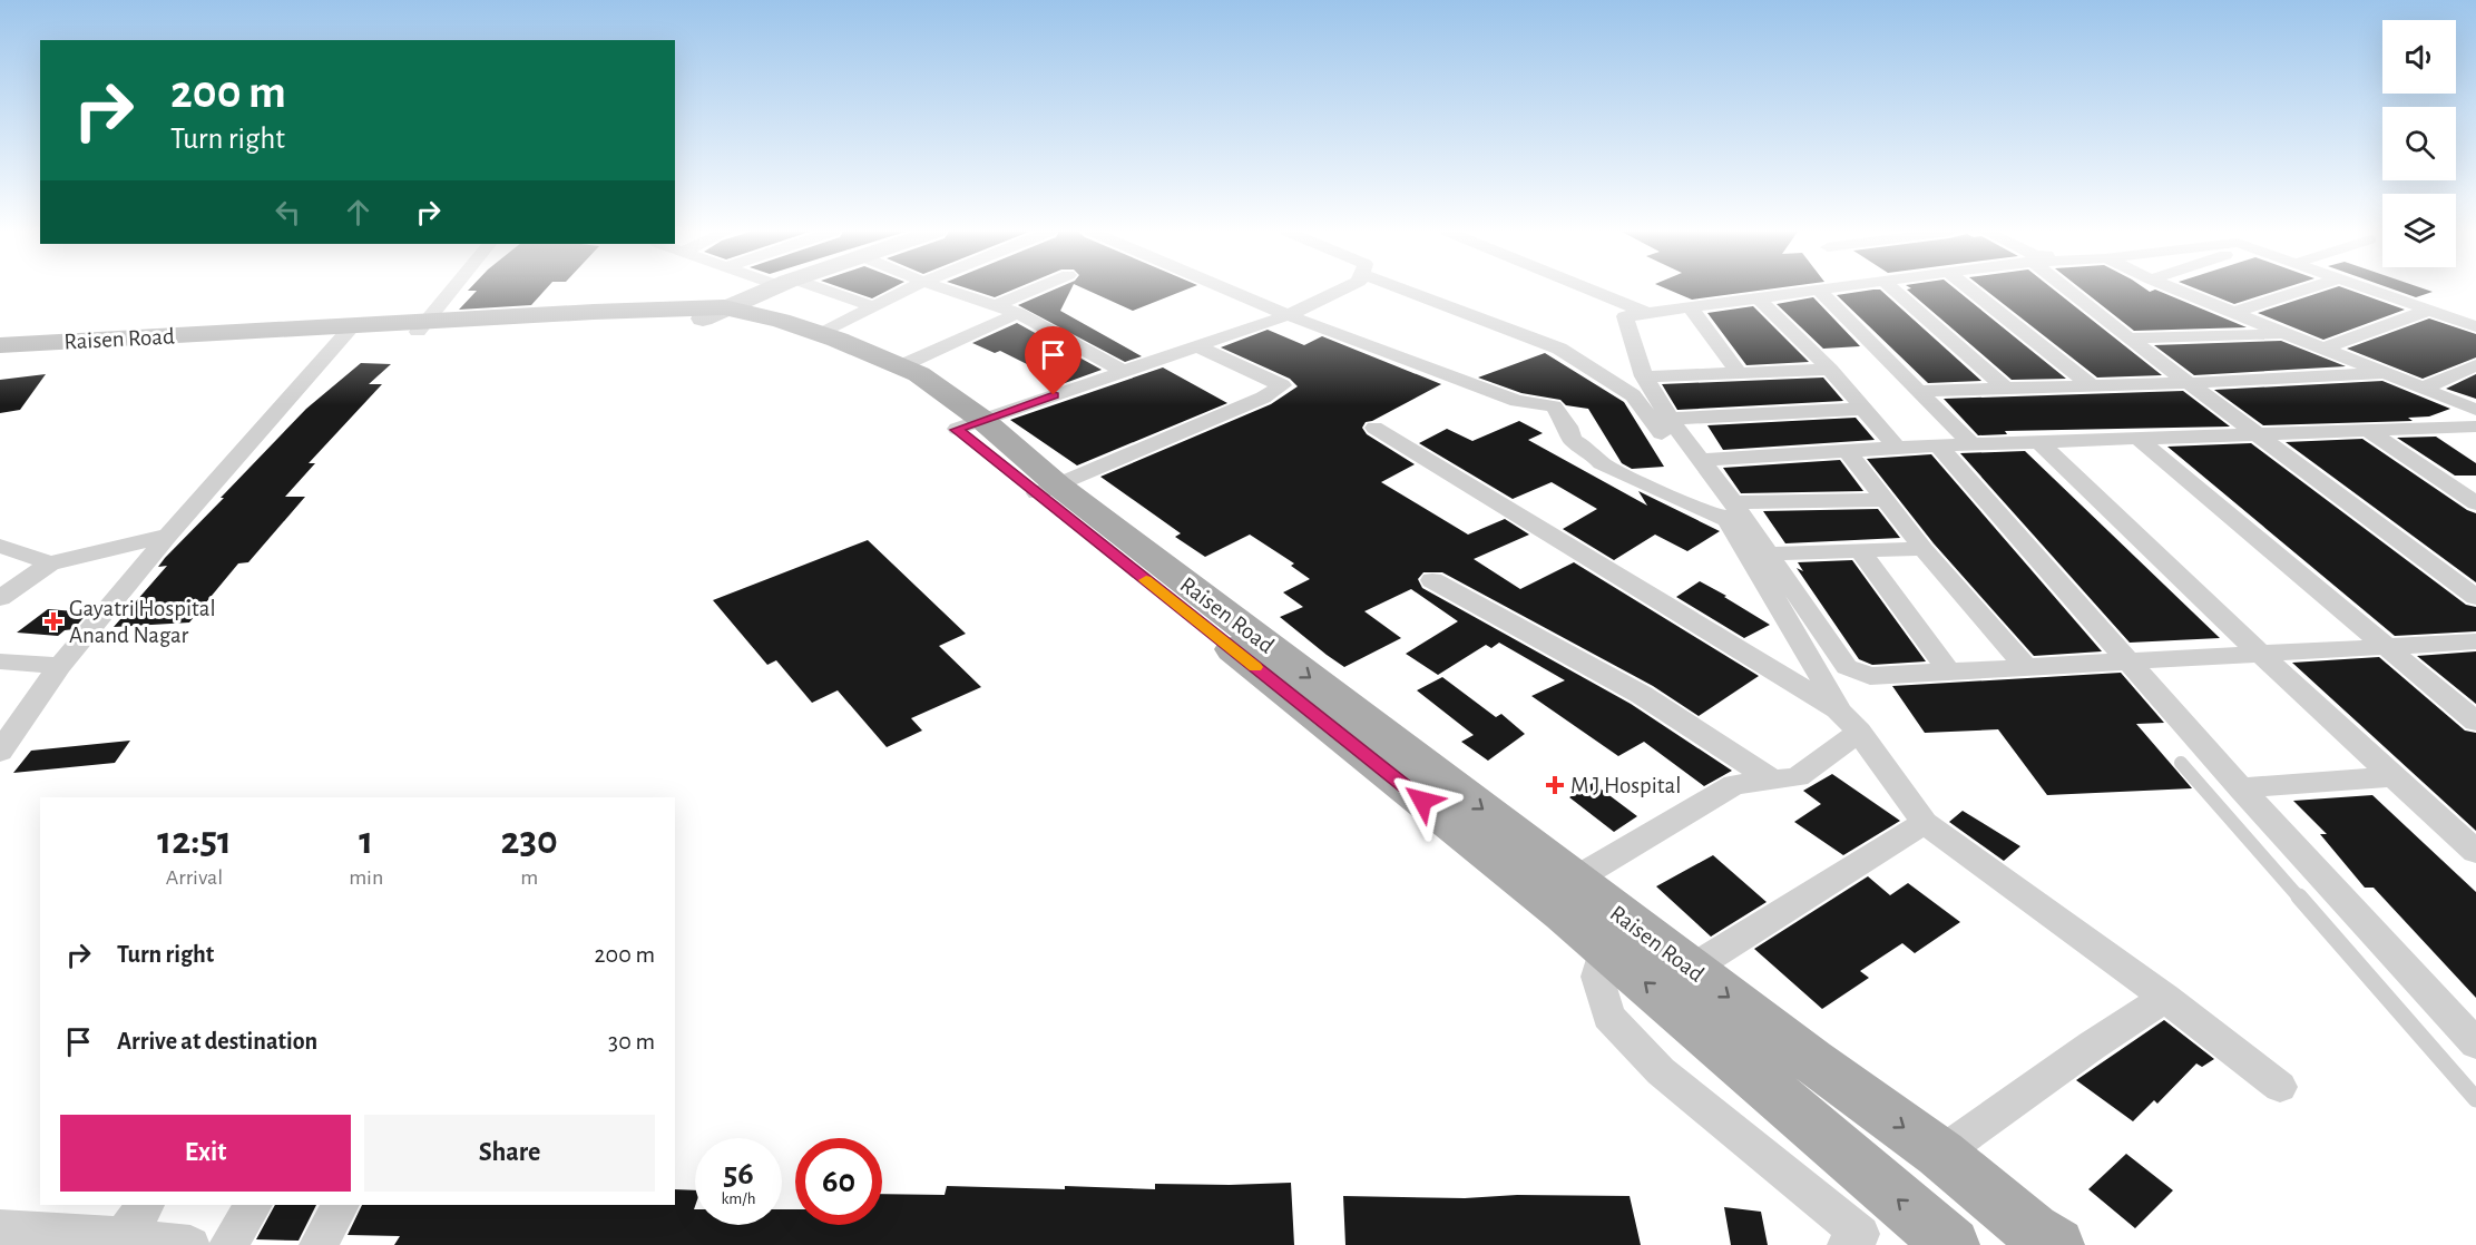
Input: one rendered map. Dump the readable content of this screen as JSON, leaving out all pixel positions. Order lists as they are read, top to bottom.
{
  "streets": {
    "main road": ["Raisen Road"]
  },
  "places": {
    "health": ["Gayatri Hospital Anand Nagar", "M J Hospital"]
  },
  "page": {
    "turn": ["200 m", "Turn right"],
    "eta": [
      "12:51",
      "Arrival",
      "1",
      "min",
      "230",
      "m"
    ],
    "list": [
      {
        "name": "Turn right",
        "value": "200 m"
      },
      {
        "name": "Arrive at destination",
        "value": "30 m"
      }
    ],
    "buttons": ["Exit", "Share"],
    "speed": "56 km/h",
    "limit": "60"
  }
}
